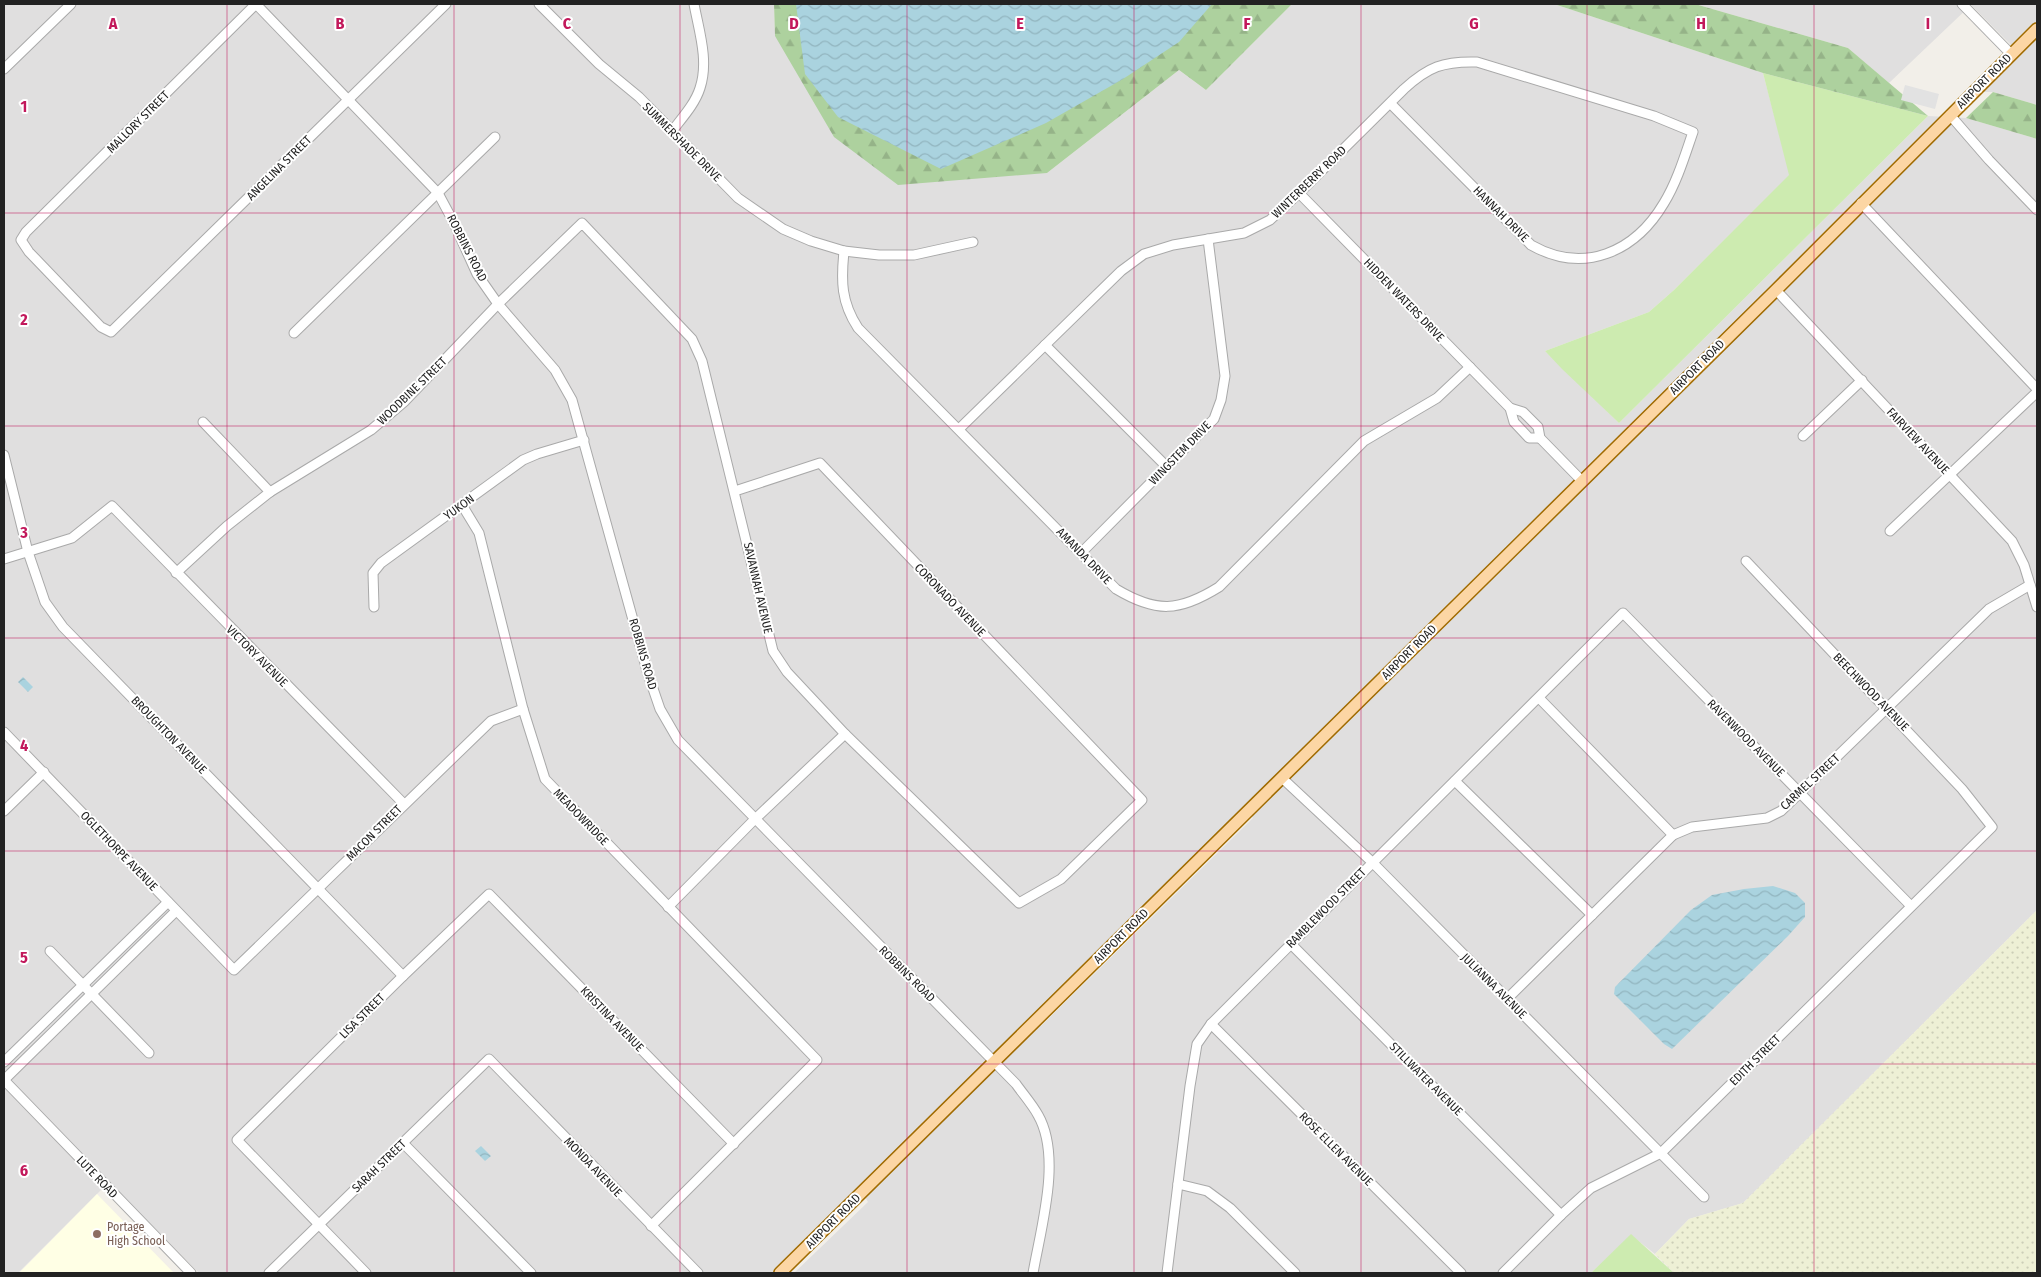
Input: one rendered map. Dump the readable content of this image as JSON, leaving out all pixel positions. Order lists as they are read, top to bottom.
{
  "streets": {
    "main road": ["AIRPORT ROAD"],
    "street": [
      "MALLORY STREET",
      "SUMMERSHADE DRIVE",
      "ANGELINA STREET",
      "WINTERBERRY ROAD",
      "HANNAH DRIVE",
      "ROBBINS ROAD",
      "HIDDEN WATERS DRIVE",
      "WOODBINE STREET",
      "FAIRVIEW AVENUE",
      "WINGSTEM DRIVE",
      "YUKON",
      "AMANDA DRIVE",
      "SAVANNAH AVENUE",
      "CORONADO AVENUE",
      "VICTORY AVENUE",
      "BEECHWOOD AVENUE",
      "BROUGHTON AVENUE",
      "RAVENWOOD AVENUE",
      "CARMEL STREET",
      "MEADOWRIDGE",
      "MACON STREET",
      "OGLETHORPE AVENUE",
      "RAMBLEWOOD STREET",
      "JULIANNA AVENUE",
      "LISA STREET",
      "KRISTINA AVENUE",
      "EDITH STREET",
      "STILLWATER AVENUE",
      "ROSE ELLEN AVENUE",
      "SARAH STREET",
      "MONDA AVENUE",
      "LUTE ROAD"
    ]
  },
  "crossings": [
    ["AIRPORT ROAD", "ROBBINS ROAD"],
    ["AIRPORT ROAD", "HIDDEN WATERS DRIVE"],
    ["AIRPORT ROAD", "FAIRVIEW AVENUE"],
    ["AIRPORT ROAD", "JULIANNA AVENUE"],
    ["MALLORY STREET", "ANGELINA STREET"],
    ["MALLORY STREET", "ROBBINS ROAD"],
    ["SUMMERSHADE DRIVE", "AMANDA DRIVE"],
    ["ANGELINA STREET", "ROBBINS ROAD"],
    ["WINTERBERRY ROAD", "HANNAH DRIVE"],
    ["WINTERBERRY ROAD", "HIDDEN WATERS DRIVE"],
    ["WINTERBERRY ROAD", "WINGSTEM DRIVE"],
    ["WINTERBERRY ROAD", "AMANDA DRIVE"],
    ["ROBBINS ROAD", "WOODBINE STREET"],
    ["ROBBINS ROAD", "YUKON"],
    ["HIDDEN WATERS DRIVE", "AMANDA DRIVE"],
    ["WOODBINE STREET", "SAVANNAH AVENUE"],
    ["WOODBINE STREET", "VICTORY AVENUE"],
    ["FAIRVIEW AVENUE", "CARMEL STREET"],
    ["WINGSTEM DRIVE", "AMANDA DRIVE"],
    ["YUKON", "MEADOWRIDGE"],
    ["SAVANNAH AVENUE", "CORONADO AVENUE"],
    ["VICTORY AVENUE", "BROUGHTON AVENUE"],
    ["VICTORY AVENUE", "MACON STREET"],
    ["BEECHWOOD AVENUE", "CARMEL STREET"],
    ["BEECHWOOD AVENUE", "EDITH STREET"],
    ["BROUGHTON AVENUE", "MACON STREET"],
    ["BROUGHTON AVENUE", "LISA STREET"],
    ["RAVENWOOD AVENUE", "CARMEL STREET"],
    ["RAVENWOOD AVENUE", "RAMBLEWOOD STREET"],
    ["RAVENWOOD AVENUE", "EDITH STREET"],
    ["CARMEL STREET", "JULIANNA AVENUE"],
    ["MEADOWRIDGE", "MACON STREET"],
    ["MEADOWRIDGE", "KRISTINA AVENUE"],
    ["MACON STREET", "OGLETHORPE AVENUE"],
    ["RAMBLEWOOD STREET", "JULIANNA AVENUE"],
    ["RAMBLEWOOD STREET", "STILLWATER AVENUE"],
    ["RAMBLEWOOD STREET", "ROSE ELLEN AVENUE"],
    ["JULIANNA AVENUE", "EDITH STREET"],
    ["LISA STREET", "KRISTINA AVENUE"],
    ["LISA STREET", "SARAH STREET"],
    ["EDITH STREET", "STILLWATER AVENUE"],
    ["SARAH STREET", "MONDA AVENUE"]
  ],
  "places": ["Portage High School"],
  "grid": {
    "columns": [
      "A",
      "B",
      "C",
      "D",
      "E",
      "F",
      "G",
      "H",
      "I"
    ],
    "rows": [
      "1",
      "2",
      "3",
      "4",
      "5",
      "6"
    ]
  }
}
